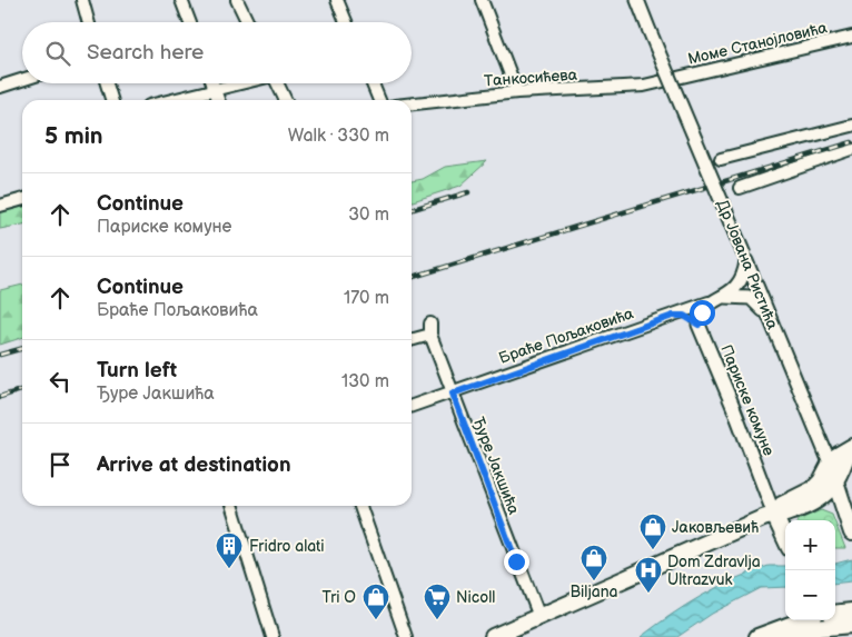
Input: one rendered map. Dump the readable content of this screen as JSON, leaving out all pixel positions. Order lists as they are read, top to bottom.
{
  "streets": {
    "main road": ["Др Јована Ристића"],
    "street": [
      "Моме Станојловића",
      "Танкосићева",
      "Браће Пољаковића",
      "Париске комуне",
      "Ђуре Јакшића"
    ]
  },
  "crossings": [
    ["Моме Станојловића", "Танкосићева"],
    ["Браће Пољаковића", "Ђуре Јакшића"]
  ],
  "places": {
    "shop": ["Јаковљевић", "Biljana", "Tri O"],
    "building": ["Fridro alati"],
    "hospital": ["Dom Zdravlja Ultrazvuk"],
    "supermarket": ["Nicoll"]
  },
  "page": {
    "search": "Search here",
    "heading": ["5 min", "Walk · 330 m"],
    "list": [
      ["Continue", "Париске комуне", "30 m"],
      ["Continue", "Браће Пољаковића", "170 m"],
      ["Turn left", "Ђуре Јакшића", "130 m"],
      "Arrive at destination"
    ],
    "map_buttons": ["+", "−"]
  }
}
